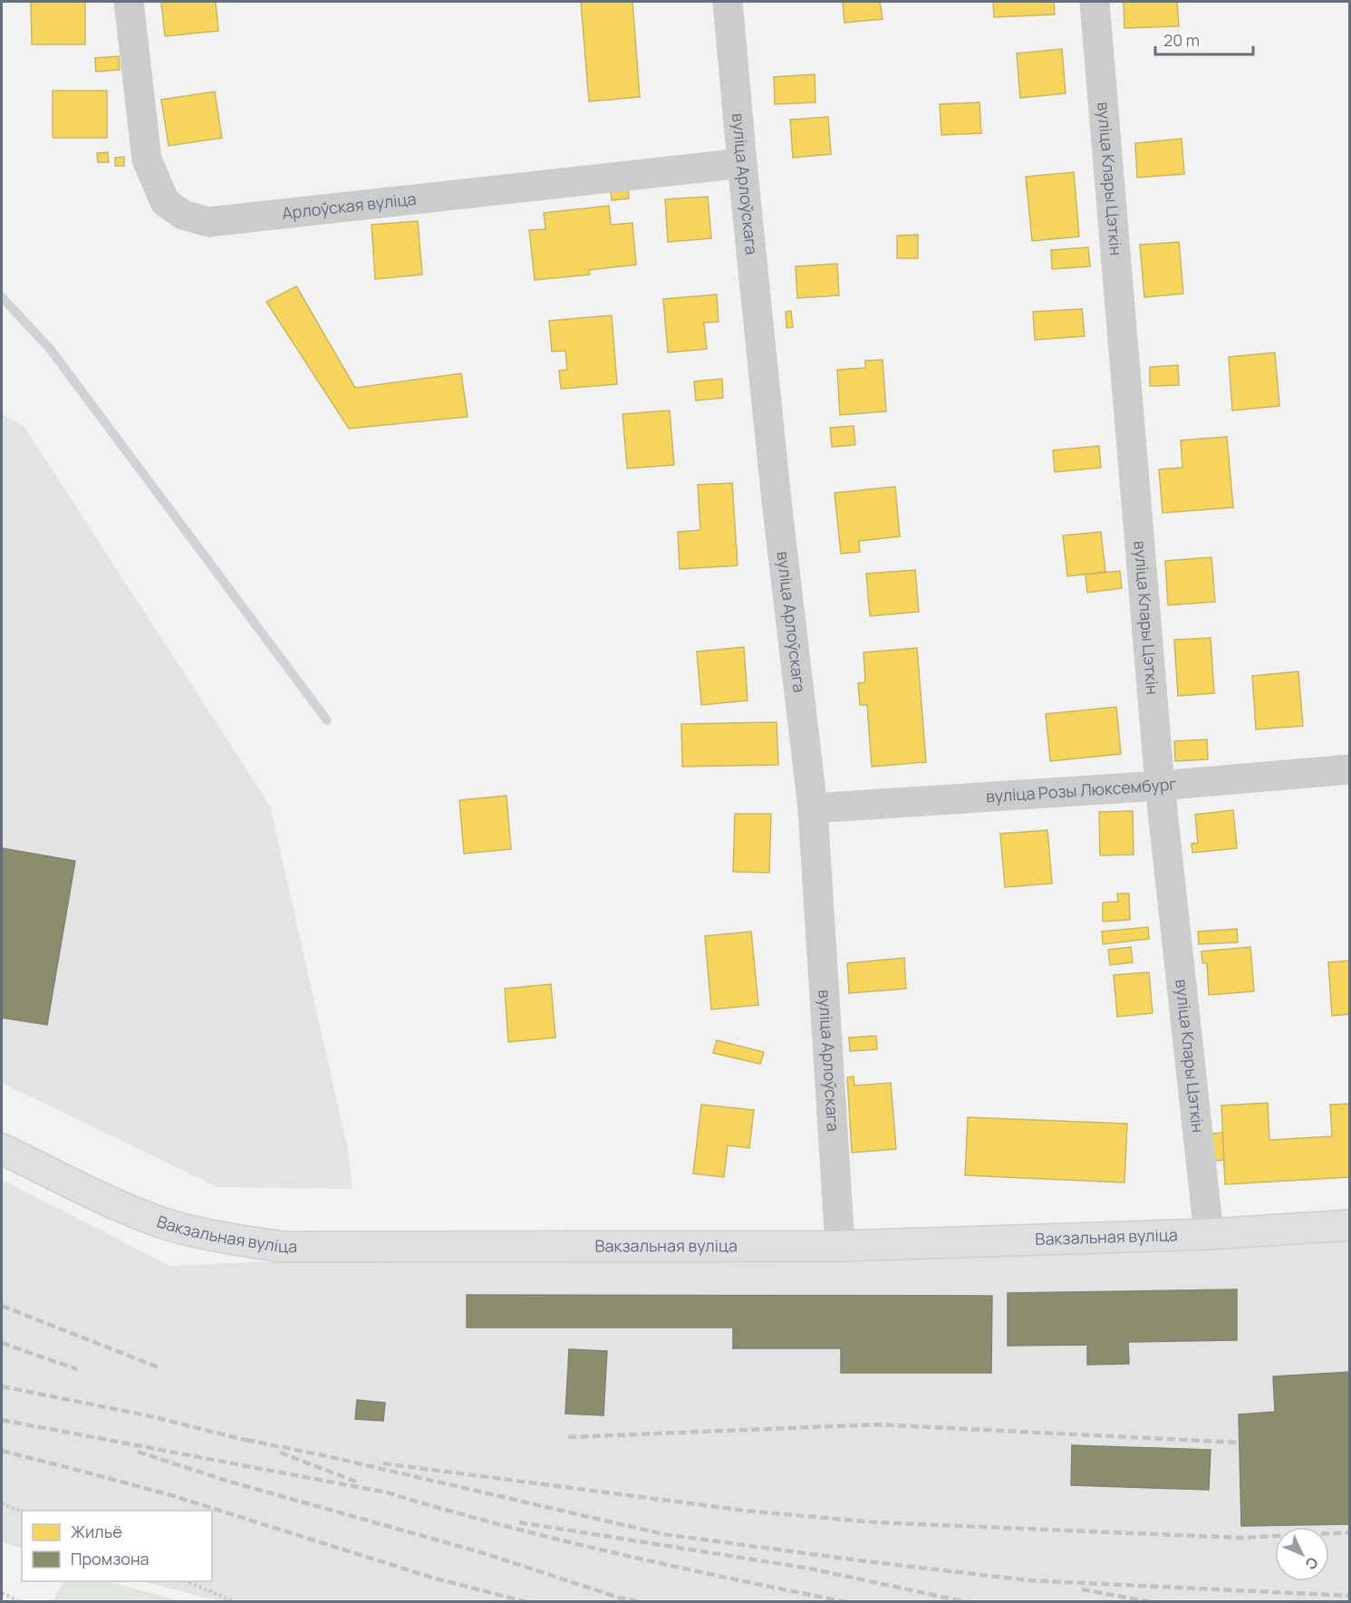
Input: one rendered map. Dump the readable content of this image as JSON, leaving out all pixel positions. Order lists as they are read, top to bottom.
{
  "streets": {
    "main road": ["Вакзальная вуліца"],
    "street": [
      "вуліца Клары Цэткін",
      "вуліца Арлоўскага",
      "Арлоўская вуліца",
      "вуліца Розы Люксембург"
    ]
  },
  "crossings": [
    ["вуліца Клары Цэткін", "вуліца Розы Люксембург"],
    ["вуліца Клары Цэткін", "Вакзальная вуліца"],
    ["вуліца Арлоўскага", "Арлоўская вуліца"],
    ["вуліца Арлоўскага", "вуліца Розы Люксембург"],
    ["вуліца Арлоўскага", "Вакзальная вуліца"]
  ],
  "legend": ["Жильё", "Промзона"],
  "scale_bar": "20 m",
  "north": "bottom right"
}
